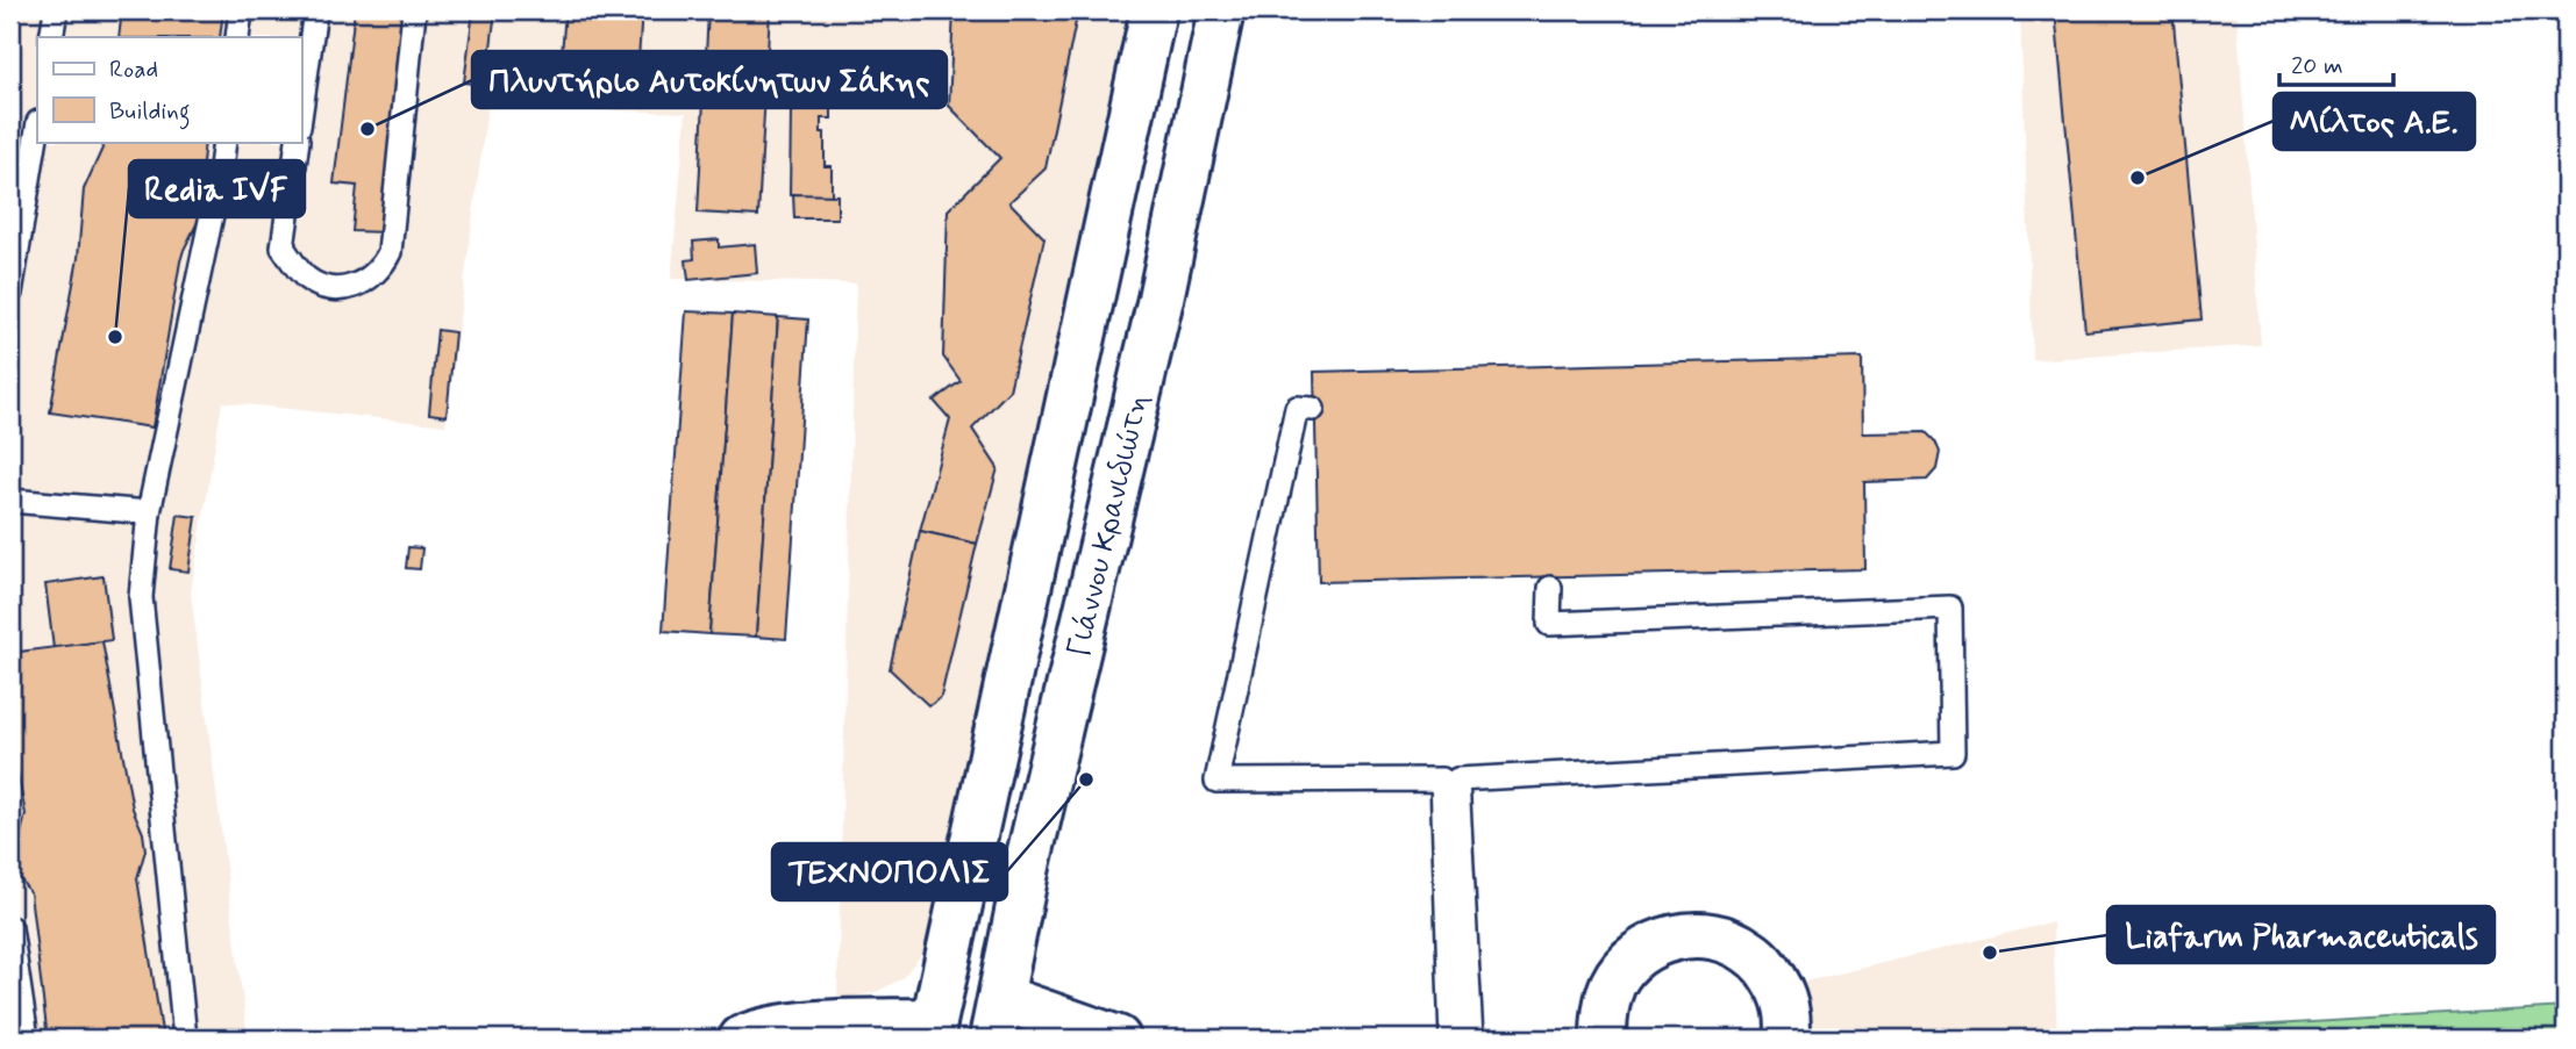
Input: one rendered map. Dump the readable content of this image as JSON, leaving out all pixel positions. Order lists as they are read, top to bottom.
{
  "streets": {
    "street": ["Γιάννου Κρανιδιώτη"]
  },
  "places": [
    "Πλυντήριο Αυτοκίνητων Σάκης",
    "Μίλτος Α.Ε.",
    "Redia IVF",
    "ΤΕΧΝΟΠΟΛΙΣ",
    "Liafarm Pharmaceuticals"
  ],
  "legend": ["Road", "Building"],
  "scale_bar": "20 m"
}
